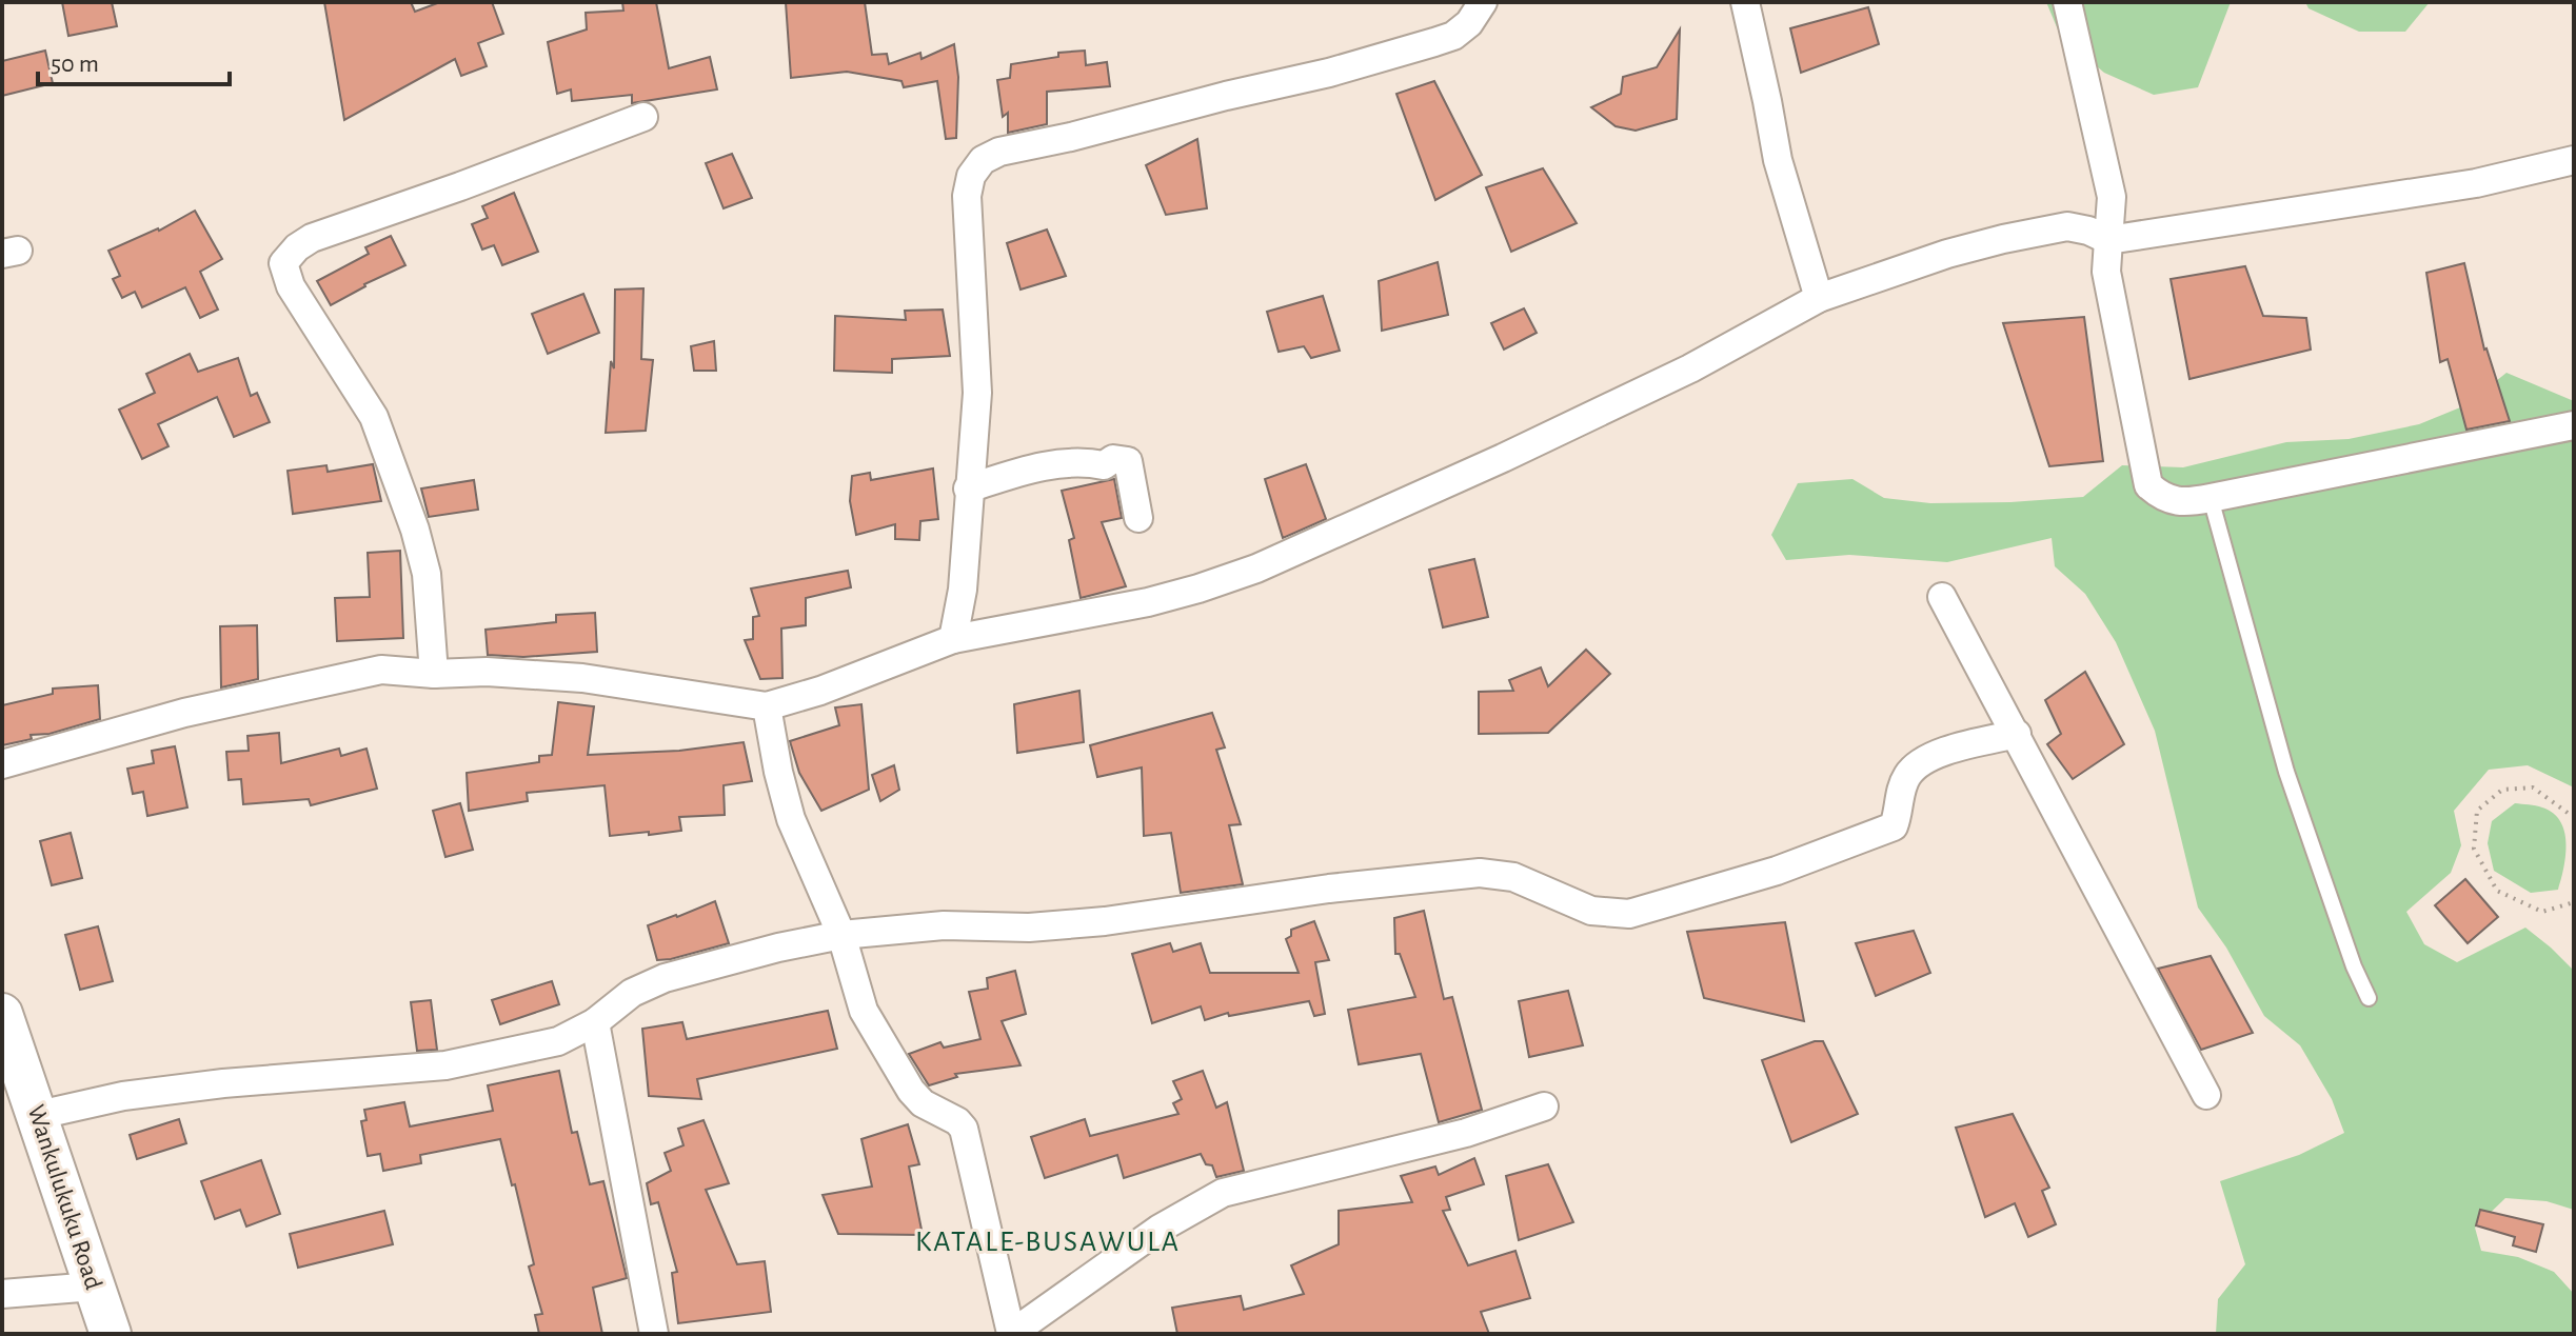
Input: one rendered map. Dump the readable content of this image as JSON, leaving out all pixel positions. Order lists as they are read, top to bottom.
{
  "streets": {
    "main road": ["Wankulukuku Road"]
  },
  "districts": ["KATALE-BUSAWULA"],
  "scale_bar": "50 m"
}
